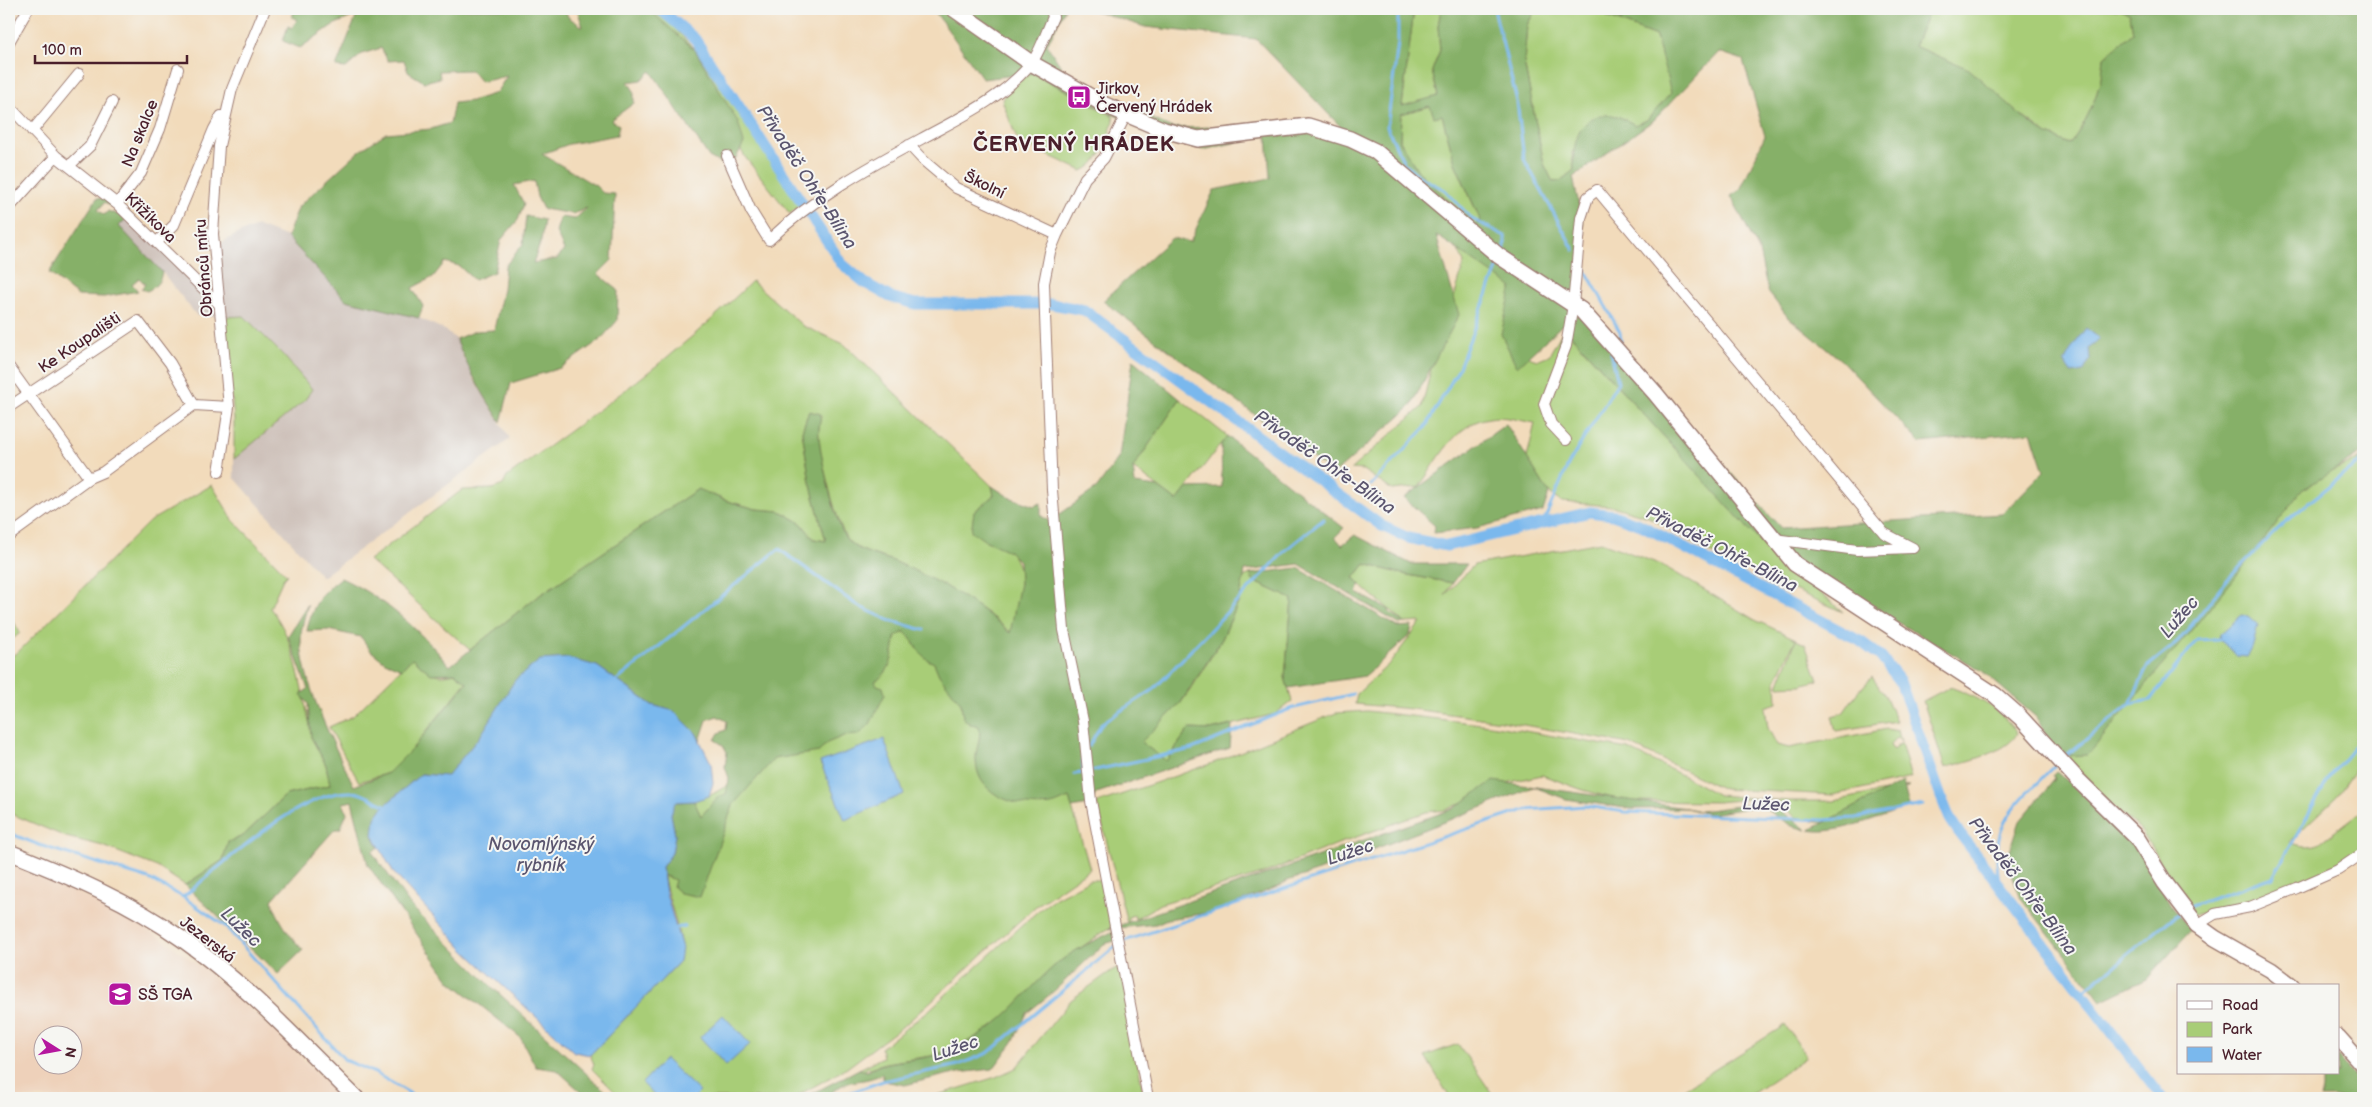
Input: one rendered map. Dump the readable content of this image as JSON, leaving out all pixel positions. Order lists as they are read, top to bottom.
{
  "streets": {
    "street": [
      "Na skalce",
      "Školní",
      "Křižíkova",
      "Obránců míru",
      "Ke Koupališti",
      "Jezerská"
    ]
  },
  "crossings": [
    ["Na skalce", "Křižíkova"],
    ["Křižíkova", "Obránců míru"]
  ],
  "districts": ["ČERVENÝ HRÁDEK"],
  "water": ["Přivaděč Ohře-Bílina", "Lužec", "Novomlýnský rybník"],
  "places": {
    "bus stop": ["Jirkov, Červený Hrádek"],
    "school or university": ["SŠ TGA"]
  },
  "legend": ["Road", "Park", "Water"],
  "scale_bar": "100 m",
  "north": "right"
}
